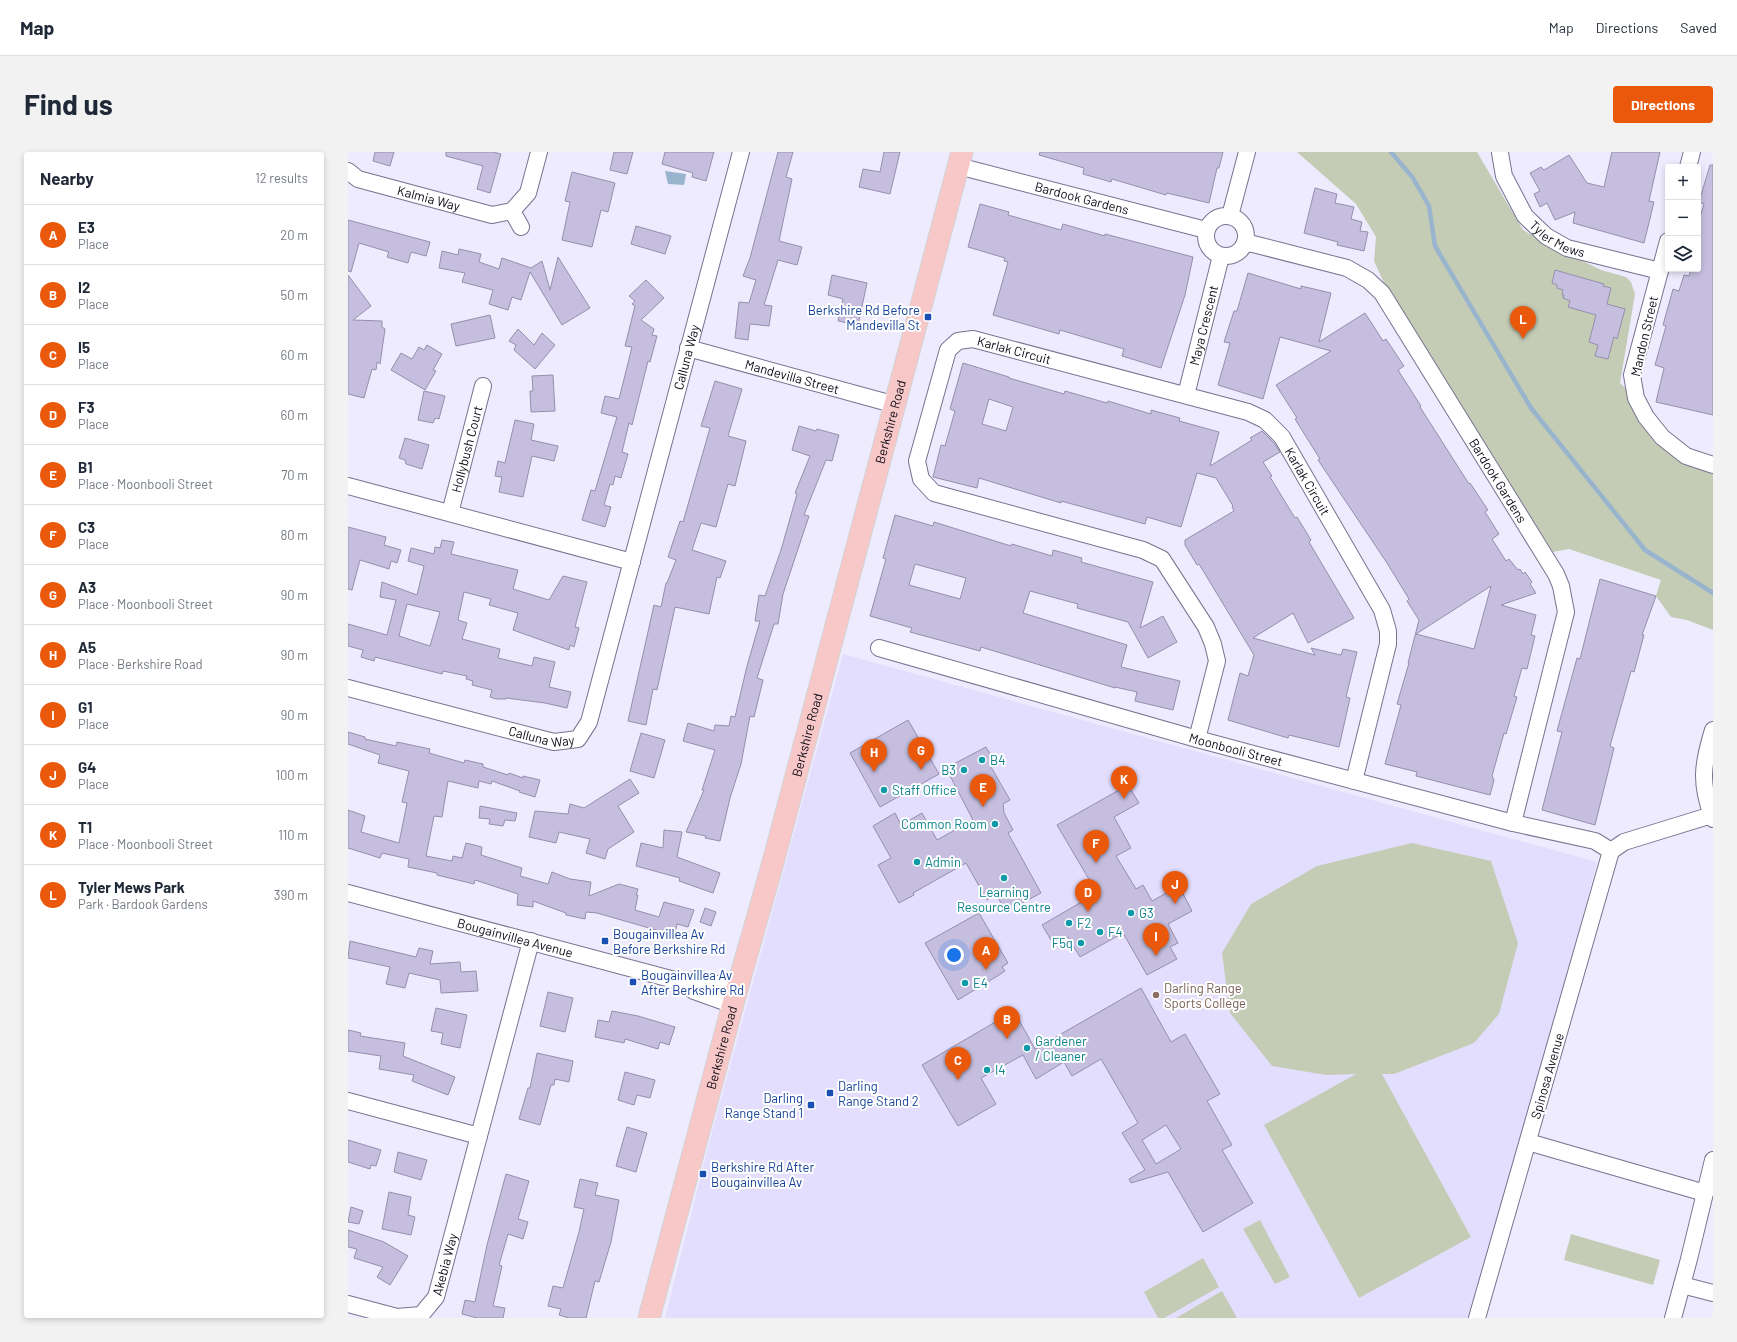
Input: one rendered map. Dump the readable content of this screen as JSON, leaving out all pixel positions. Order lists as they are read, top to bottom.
{
  "streets": {
    "main road": ["Berkshire Road"],
    "street": [
      "Kalmia Way",
      "Bardook Gardens",
      "Tyler Mews",
      "Maya Crescent",
      "Mandon Street",
      "Karlak Circuit",
      "Calluna Way",
      "Mandevilla Street",
      "Hollybush Court",
      "Moonbooli Street",
      "Bougainvillea Avenue",
      "Spinosa Avenue",
      "Akebia Way"
    ]
  },
  "crossings": [
    ["Bardook Gardens", "Maya Crescent"],
    ["Bardook Gardens", "Berkshire Road"],
    ["Bardook Gardens", "Moonbooli Street"],
    ["Tyler Mews", "Mandon Street"],
    ["Maya Crescent", "Karlak Circuit"],
    ["Karlak Circuit", "Moonbooli Street"],
    ["Calluna Way", "Mandevilla Street"],
    ["Mandevilla Street", "Berkshire Road"],
    ["Berkshire Road", "Bougainvillea Avenue"],
    ["Moonbooli Street", "Spinosa Avenue"],
    ["Bougainvillea Avenue", "Akebia Way"]
  ],
  "places": {
    "transit": [
      "Berkshire Rd Before Mandevilla St",
      "Bougainvillea Av Before Berkshire Rd",
      "Bougainvillea Av After Berkshire Rd",
      "Darling Range Stand 2",
      "Darling Range Stand 1",
      "Berkshire Rd After Bougainvillea Av"
    ],
    "other": [
      "B4",
      "B3",
      "Staff Office",
      "Common Room",
      "Admin",
      "Learning Resource Centre",
      "G3",
      "F2",
      "F4",
      "F5q",
      "E4",
      "Darling Range Sports College",
      "Gardener / Cleaner",
      "I4"
    ]
  },
  "page": {
    "header": "Map",
    "nav": ["Map", "Directions", "Saved"],
    "buttons": "Directions",
    "title": "Find us",
    "heading": ["Nearby", "12 results"],
    "map_buttons": ["+", "−"],
    "list": [
      {
        "mark": "A",
        "name": "E3",
        "note": "Place",
        "value": "20 m"
      },
      {
        "mark": "B",
        "name": "I2",
        "note": "Place",
        "value": "50 m"
      },
      {
        "mark": "C",
        "name": "I5",
        "note": "Place",
        "value": "60 m"
      },
      {
        "mark": "D",
        "name": "F3",
        "note": "Place",
        "value": "60 m"
      },
      {
        "mark": "E",
        "name": "B1",
        "note": "Place · Moonbooli Street",
        "value": "70 m"
      },
      {
        "mark": "F",
        "name": "C3",
        "note": "Place",
        "value": "80 m"
      },
      {
        "mark": "G",
        "name": "A3",
        "note": "Place · Moonbooli Street",
        "value": "90 m"
      },
      {
        "mark": "H",
        "name": "A5",
        "note": "Place · Berkshire Road",
        "value": "90 m"
      },
      {
        "mark": "I",
        "name": "G1",
        "note": "Place",
        "value": "90 m"
      },
      {
        "mark": "J",
        "name": "G4",
        "note": "Place",
        "value": "100 m"
      },
      {
        "mark": "K",
        "name": "T1",
        "note": "Place · Moonbooli Street",
        "value": "110 m"
      },
      {
        "mark": "L",
        "name": "Tyler Mews Park",
        "note": "Park · Bardook Gardens",
        "value": "390 m"
      }
    ],
    "pins": [
      "L",
      "G",
      "H",
      "K",
      "E",
      "F",
      "J",
      "D",
      "I",
      "A",
      "B",
      "C"
    ]
  }
}
